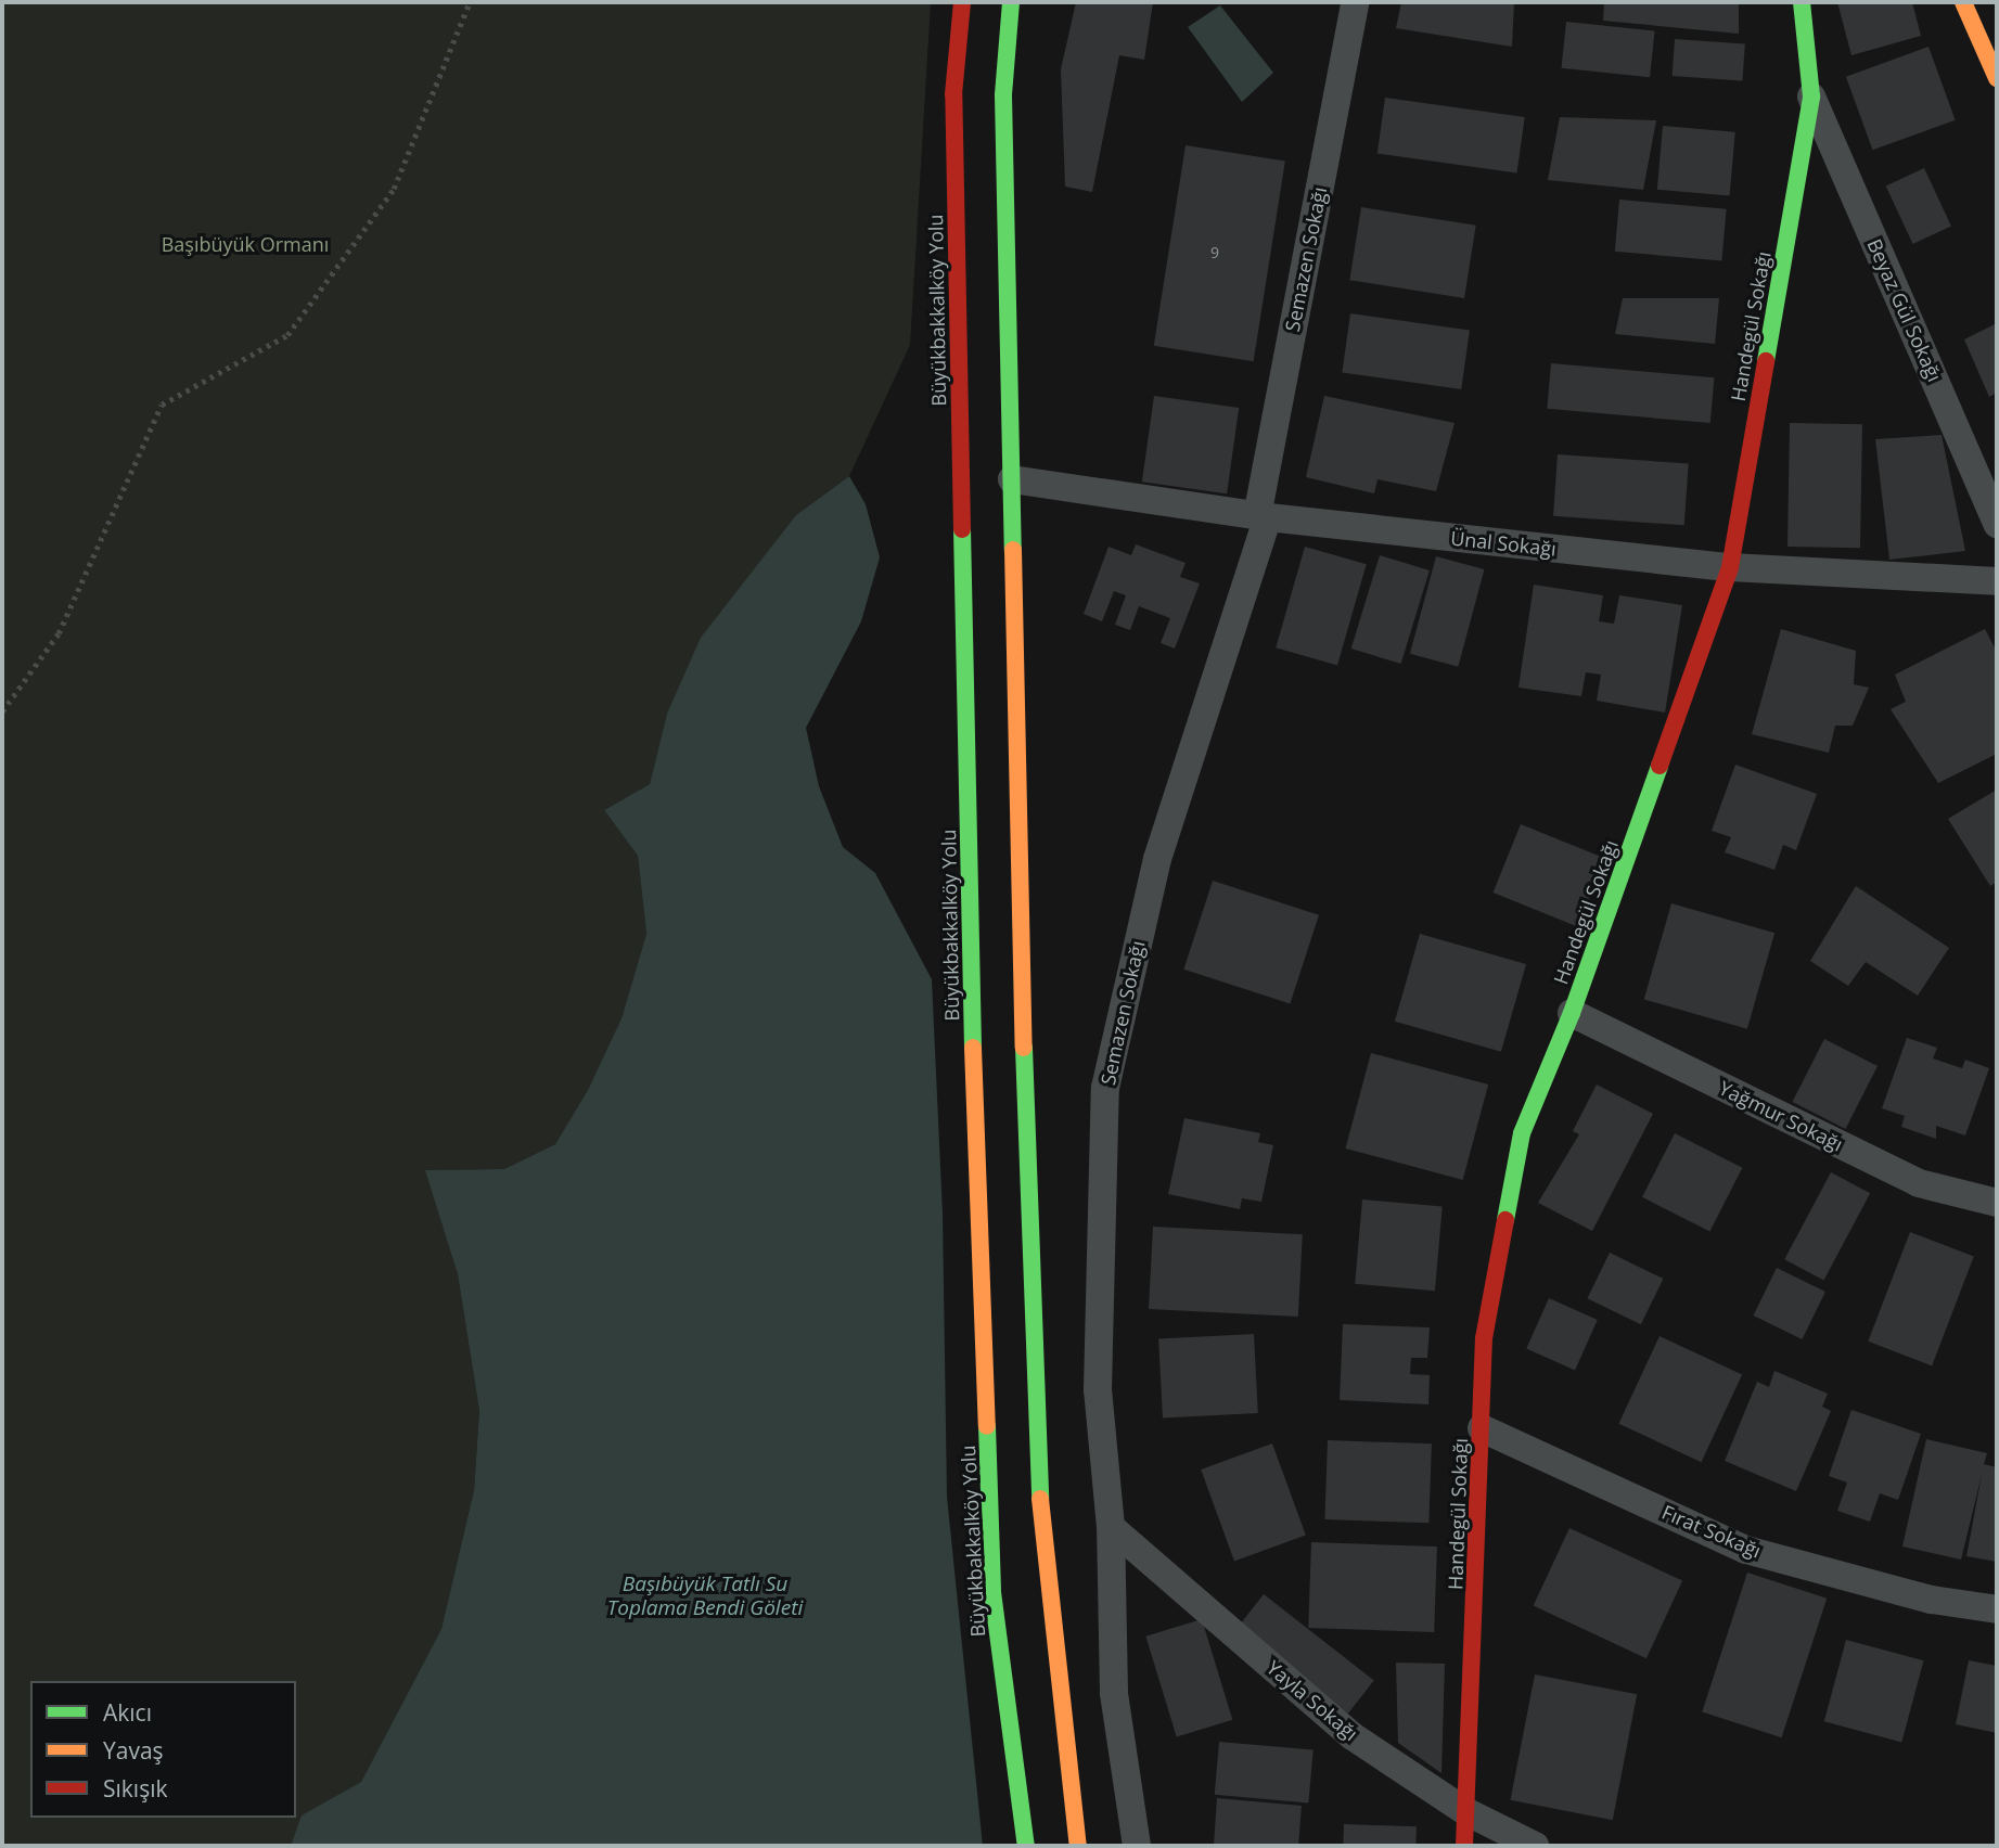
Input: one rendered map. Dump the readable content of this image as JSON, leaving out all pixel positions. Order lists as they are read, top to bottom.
{
  "streets": {
    "main road": ["Büyükbakkalköy Yolu", "Handegül Sokağı"],
    "street": [
      "Semazen Sokağı",
      "Beyaz Gül Sokağı",
      "Ünal Sokağı",
      "Yağmur Sokağı",
      "Fırat Sokağı",
      "Yayla Sokağı"
    ]
  },
  "crossings": [
    ["Semazen Sokağı", "Ünal Sokağı"],
    ["Semazen Sokağı", "Yayla Sokağı"],
    ["Beyaz Gül Sokağı", "Handegül Sokağı"],
    ["Handegül Sokağı", "Ünal Sokağı"],
    ["Handegül Sokağı", "Yağmur Sokağı"],
    ["Handegül Sokağı", "Fırat Sokağı"],
    ["Handegül Sokağı", "Yayla Sokağı"]
  ],
  "water": ["Başıbüyük Tatlı Su Toplama Bendi Göleti"],
  "parks": ["Başıbüyük Ormanı"],
  "house_numbers": ["9"],
  "legend": ["Akıcı", "Yavaş", "Sıkışık"]
}
